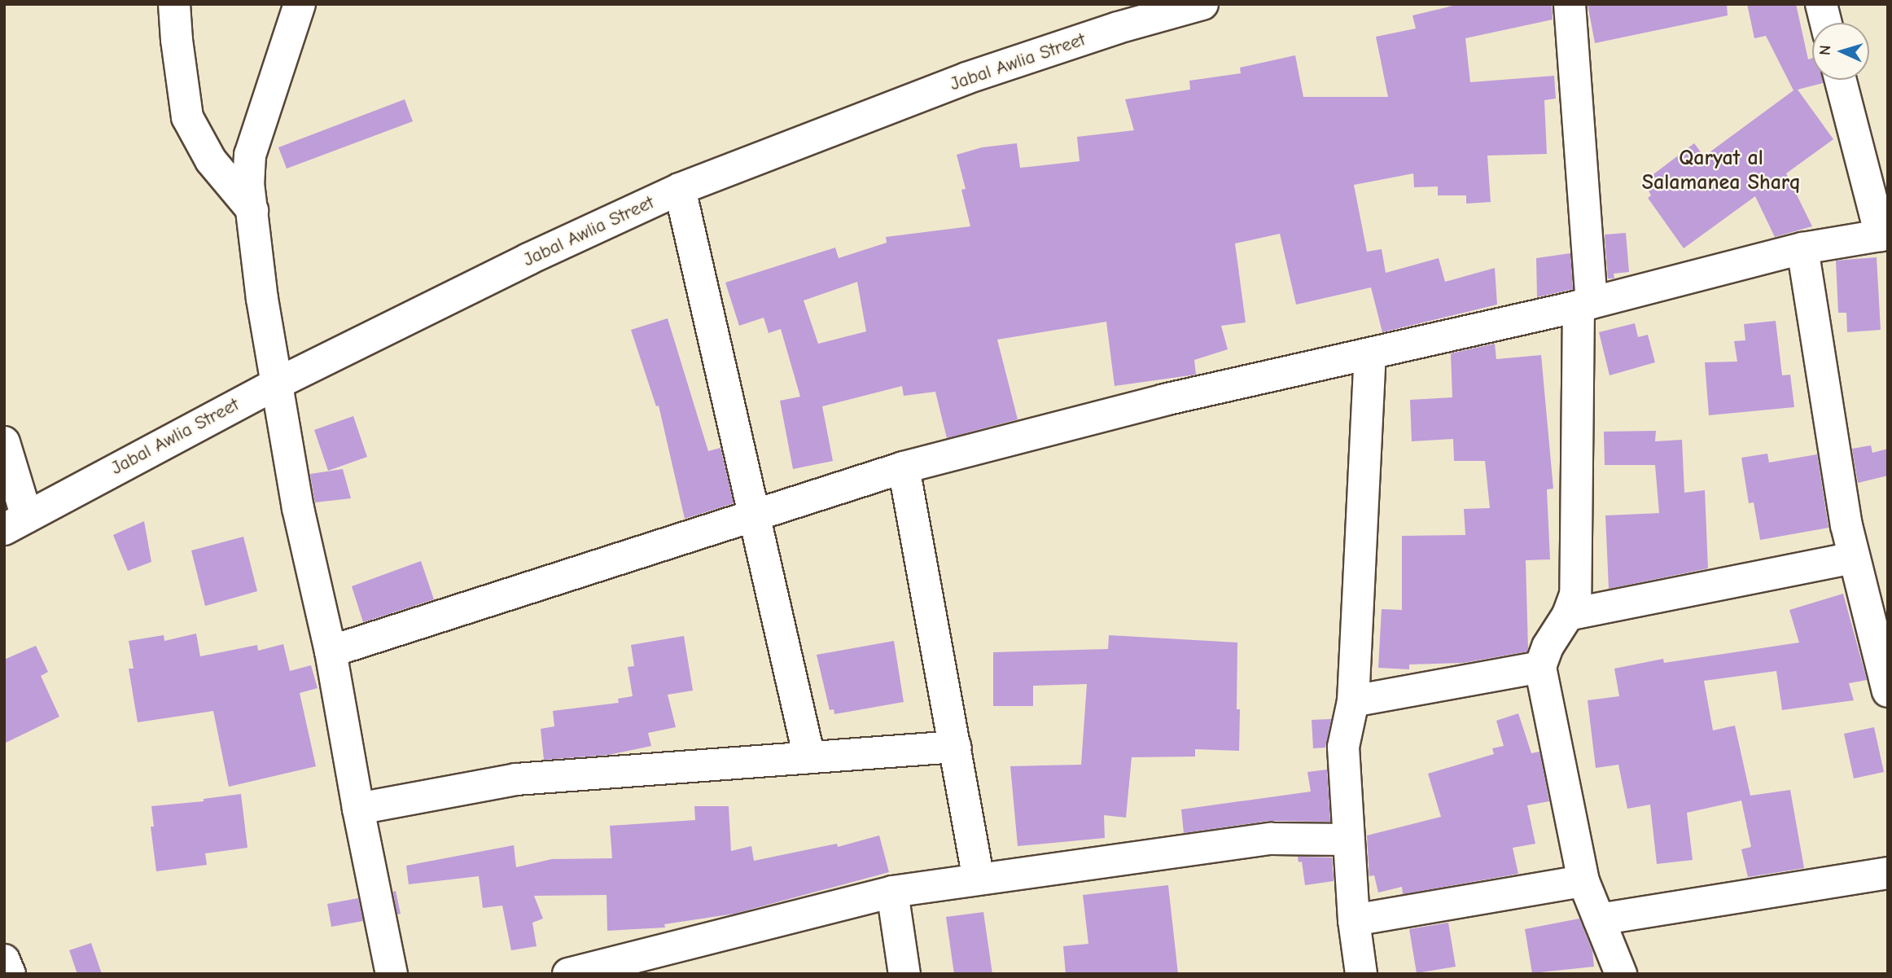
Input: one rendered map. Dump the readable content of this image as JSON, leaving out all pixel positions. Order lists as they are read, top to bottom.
{
  "streets": {
    "main road": ["Jabal Awlia Street"]
  },
  "districts": ["Qaryat al Salamanea Sharq"],
  "north": "left"
}
